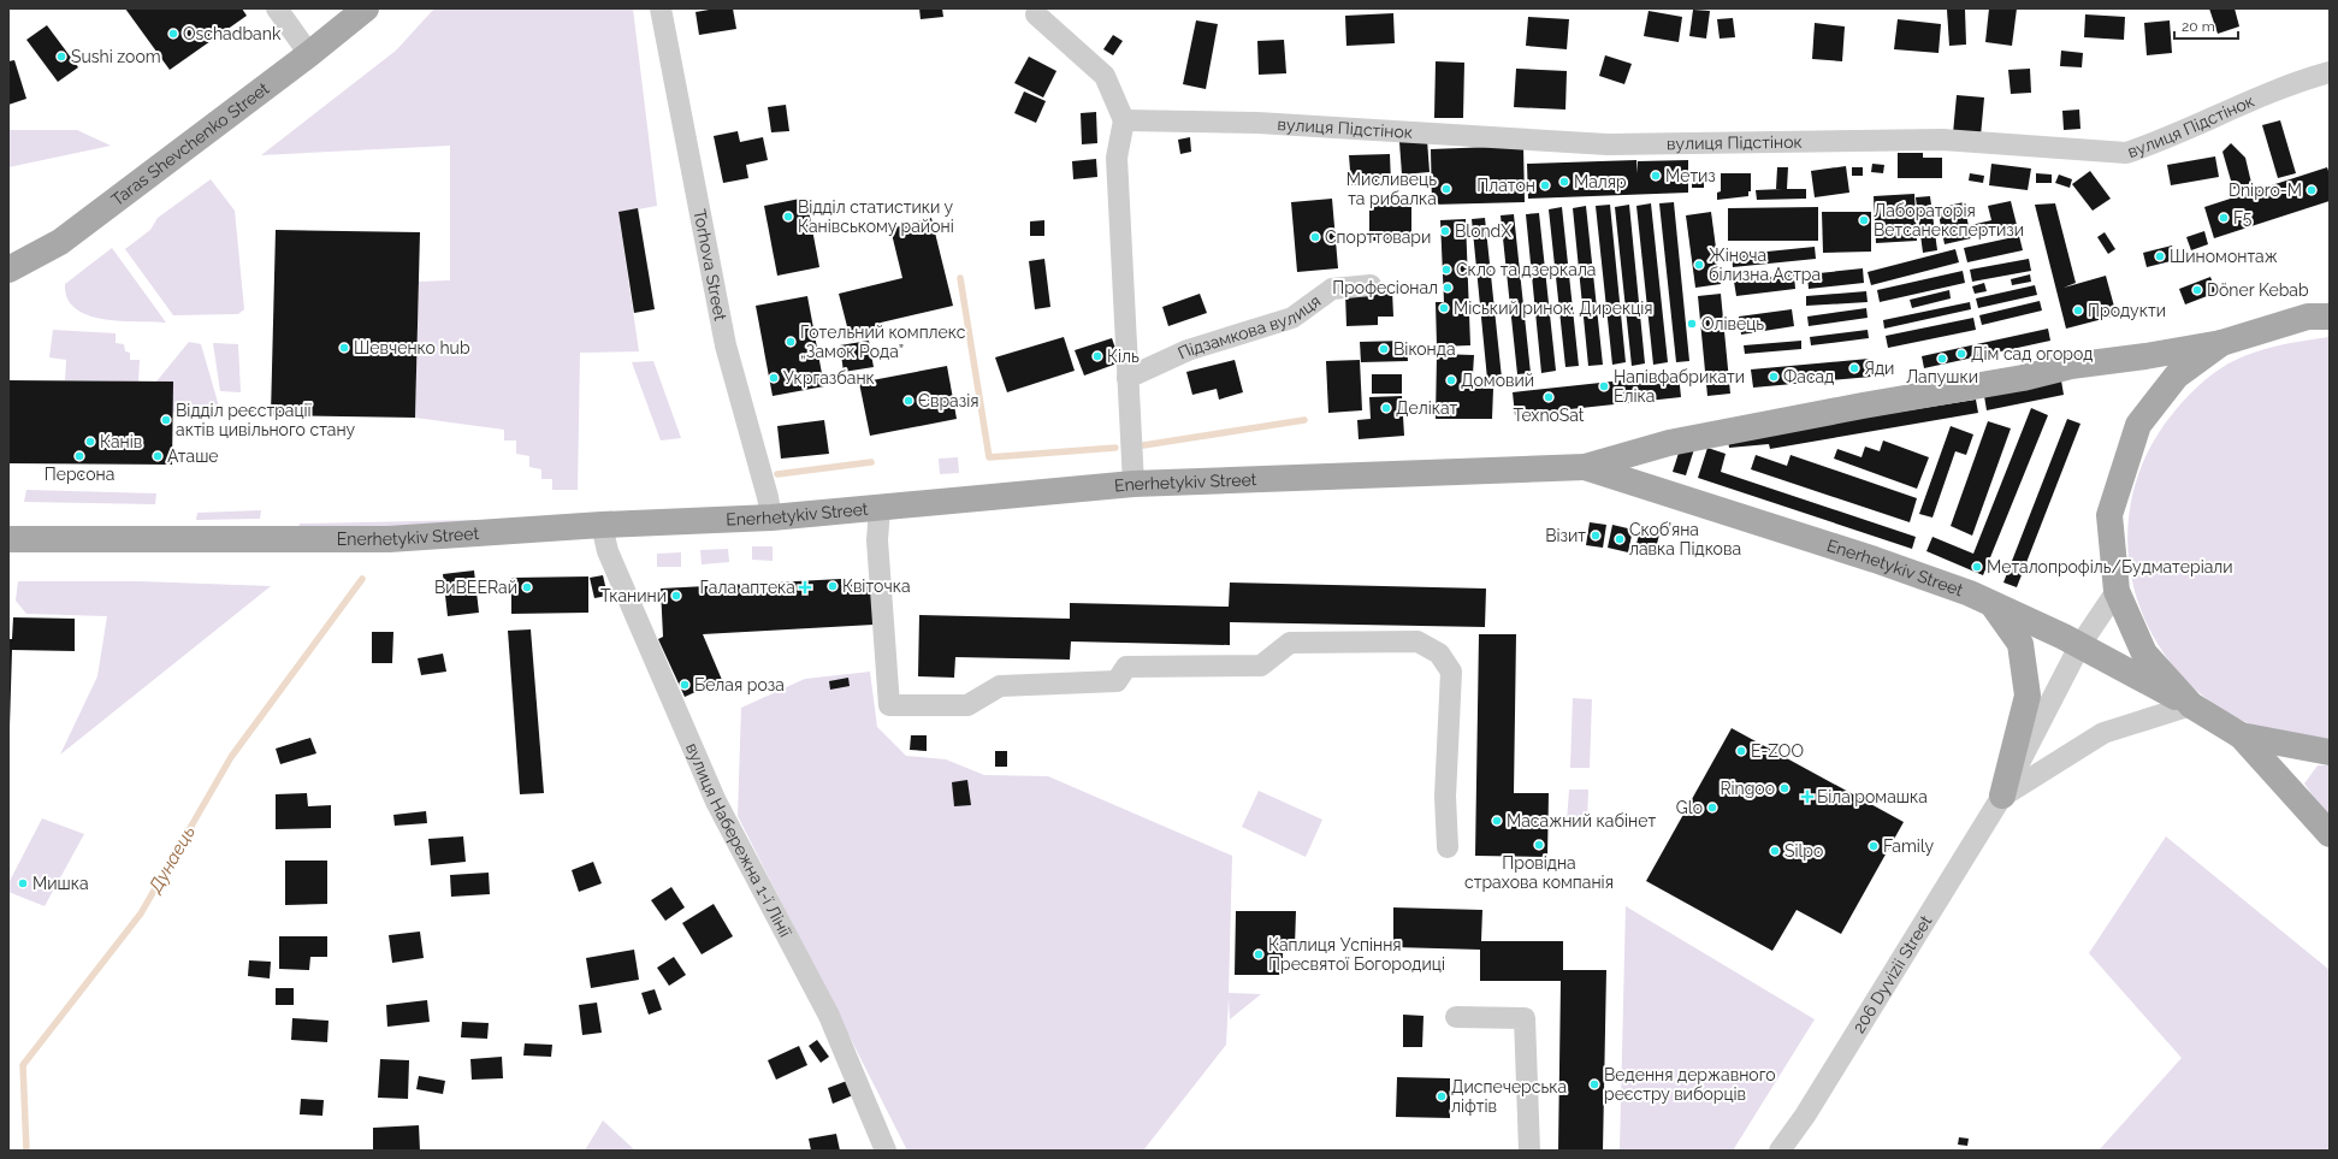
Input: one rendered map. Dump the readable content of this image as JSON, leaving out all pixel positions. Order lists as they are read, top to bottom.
{
  "streets": {
    "main road": ["Taras Shevchenko Street", "Enerhetykiv Street"],
    "street": [
      "вулиця Підстінок",
      "Torhova Street",
      "Підзамкова вулиця",
      "вулиця Набережна 1-ї Лінії",
      "206 Dyvizii Street"
    ]
  },
  "crossings": [
    ["Torhova Street", "Enerhetykiv Street"],
    ["Enerhetykiv Street", "вулиця Набережна 1-ї Лінії"],
    ["Enerhetykiv Street", "206 Dyvizii Street"]
  ],
  "water": ["Дунаець"],
  "places": {
    "other": [
      "Oschadbank",
      "Sushi zoom",
      "Метиз",
      "Маляр",
      "Платон",
      "Мисливець та рибалка",
      "Dnipro-M",
      "Відділ статистики у Канівському районі",
      "F5",
      "Лабораторія Ветсанекспертизи",
      "BlondX",
      "Спорттовари",
      "Шиномонтаж",
      "Жіноча білизна Астра",
      "Скло та дзеркала",
      "Професіонал",
      "Döner Kebab",
      "Міський ринок. Дирекція",
      "Продукти",
      "Олівець",
      "Готельний комплекс „Замок Рода”",
      "Шевченко hub",
      "Віконда",
      "Дім сад огород",
      "Кіль",
      "Лапушки",
      "Яди",
      "Фасад",
      "Укргазбанк",
      "Домовий",
      "Напівфабрикати Еліка",
      "TexnoSat",
      "Євразія",
      "Делікат",
      "Відділ реєстрації актів цивільного стану",
      "Канів",
      "Персона",
      "Аташе",
      "Візит",
      "Скоб’яна лавка Підкова",
      "Металопрофіль/Будматеріали",
      "Квіточка",
      "ВиBEERай",
      "Тканини",
      "Белая роза",
      "E-ZOO",
      "Ringoo",
      "Glo",
      "Масажний кабінет",
      "Провідна страхова компанія",
      "Family",
      "Silpo",
      "Мишка",
      "Каплиця Успіння Пресвятої Богородиці",
      "Ведення державного реєстру виборців",
      "Диспечерська ліфтів"
    ],
    "health": ["Гала аптека", "Біла ромашка"]
  },
  "scale_bar": "20 m"
}
